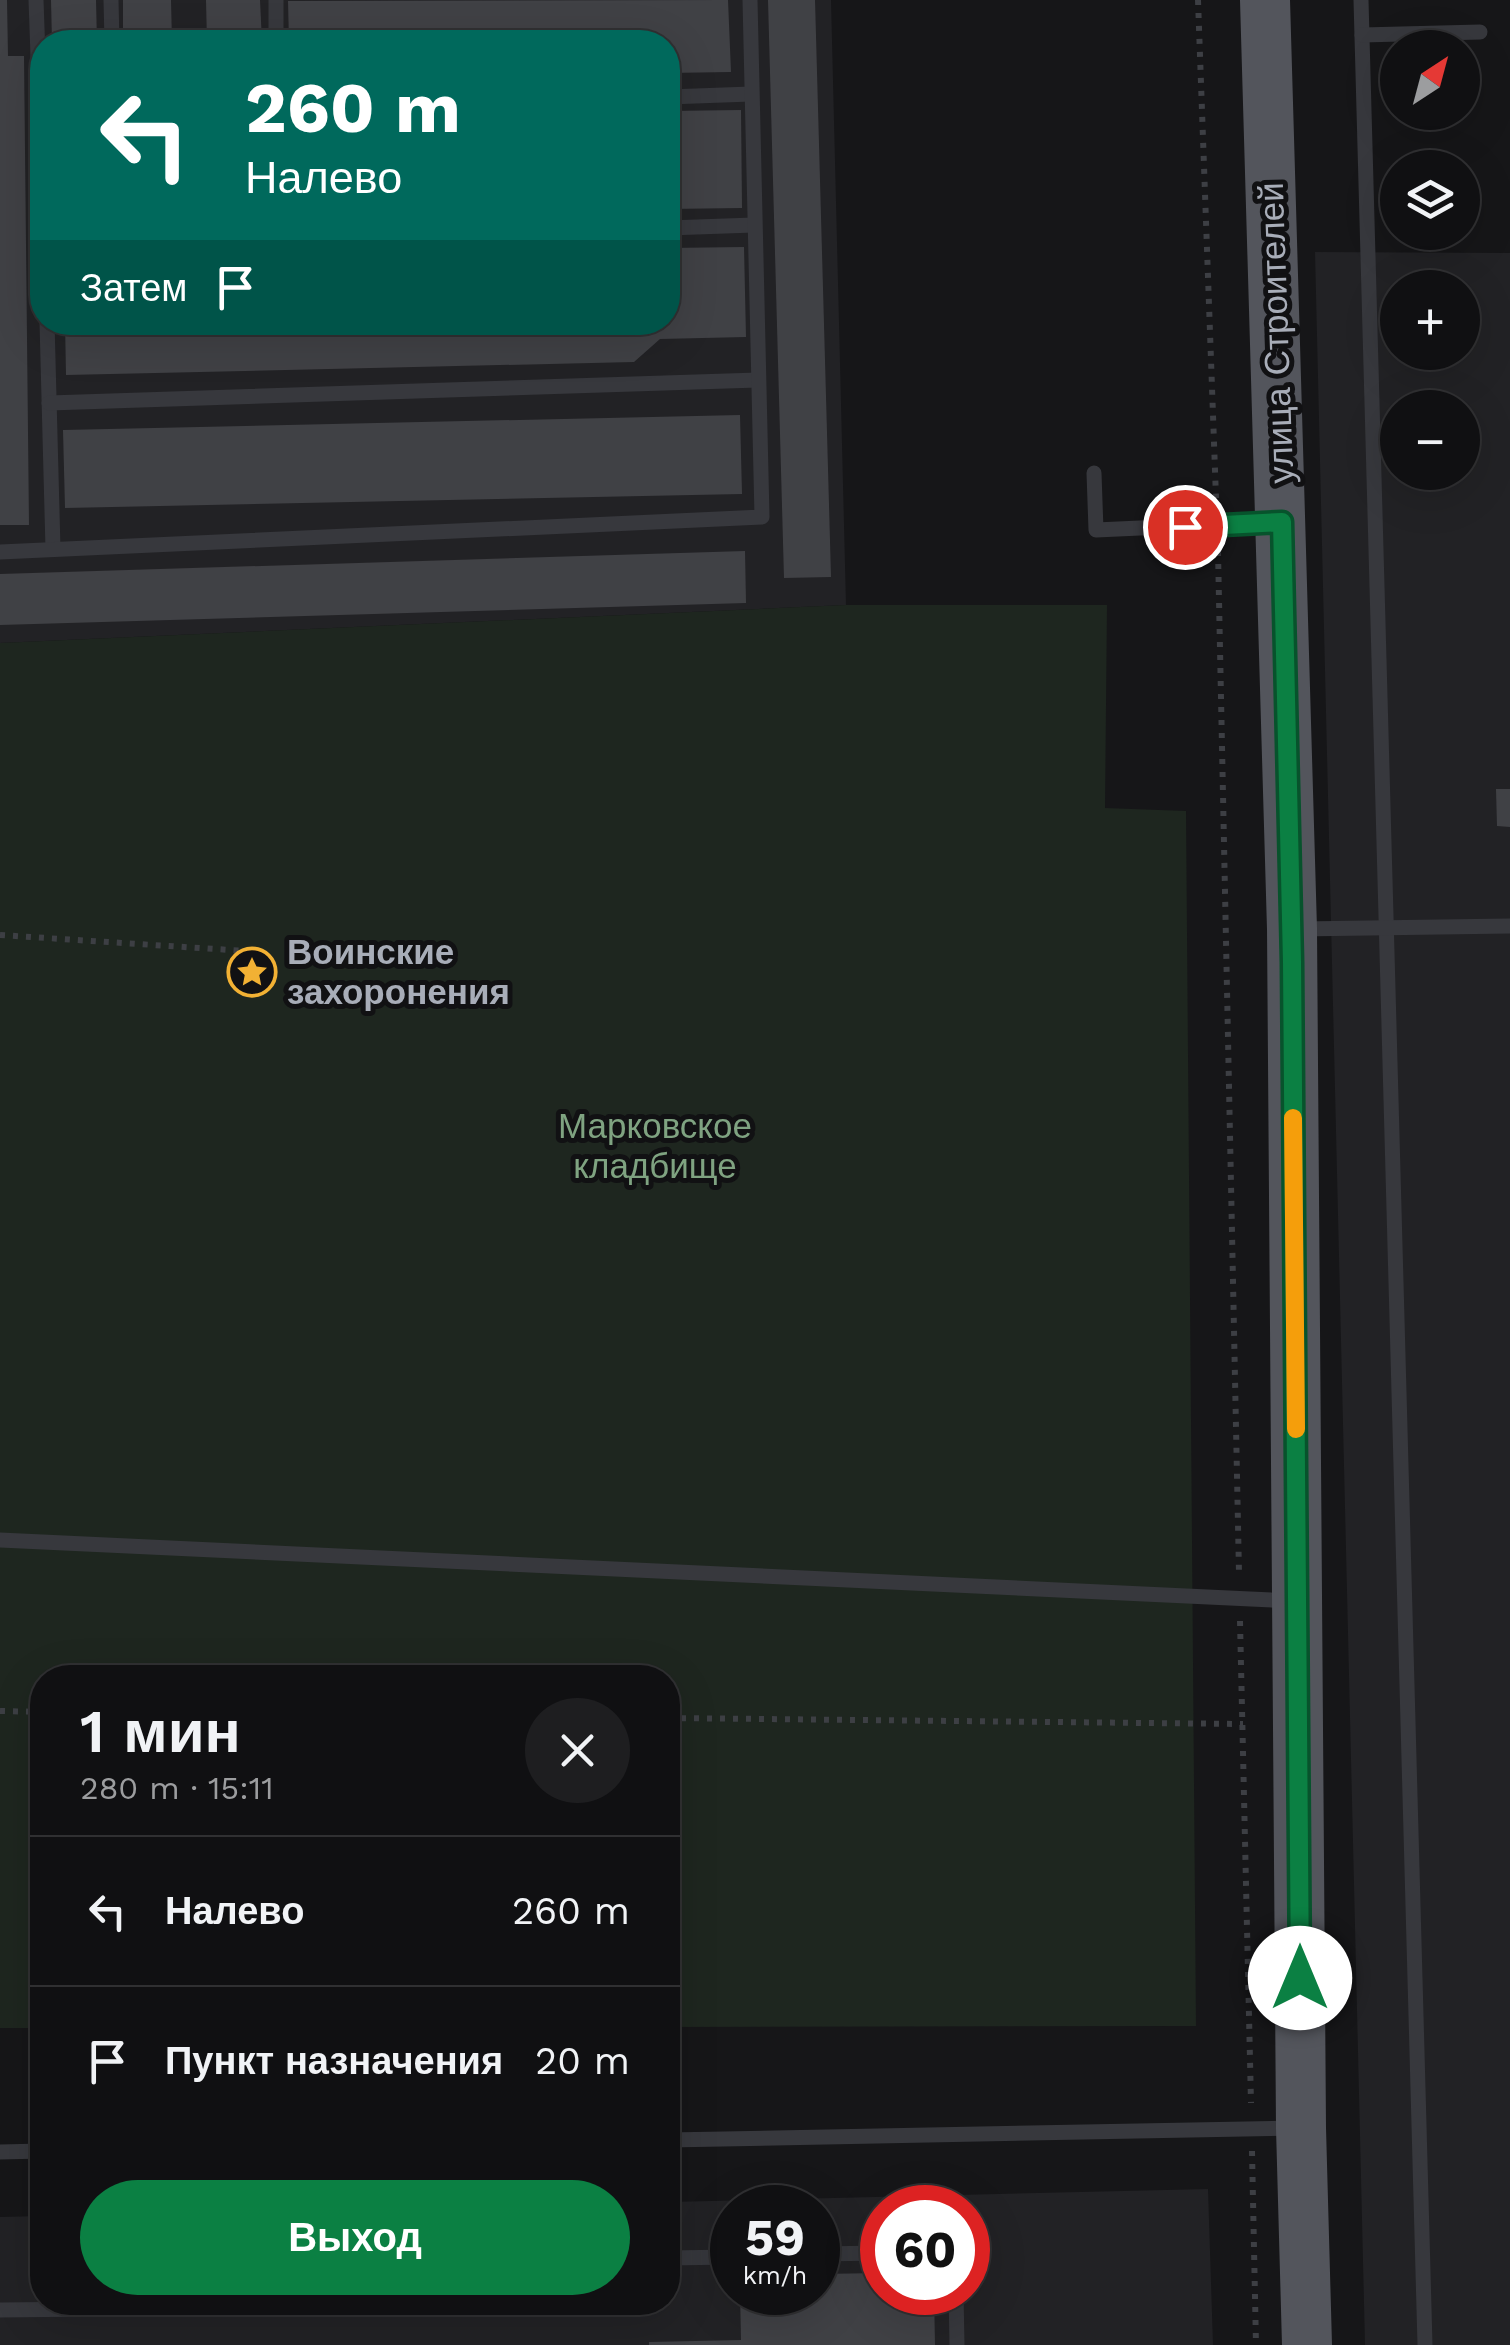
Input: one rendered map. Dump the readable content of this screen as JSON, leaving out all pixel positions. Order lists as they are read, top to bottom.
{
  "streets": {
    "main road": ["улица Строителей"]
  },
  "parks": ["Марковское кладбище"],
  "places": {
    "place": ["Воинские захоронения"]
  },
  "north": "top right",
  "page": {
    "map_buttons": ["+", "−"],
    "turn": ["260 m", "Налево"],
    "then": "Затем",
    "heading": ["1 мин", "280 m · 15:11"],
    "list": [
      {
        "name": "Налево",
        "value": "260 m"
      },
      {
        "name": "Пункт назначения",
        "value": "20 m"
      }
    ],
    "buttons": "Выход",
    "speed": "59 km/h",
    "limit": "60"
  }
}
